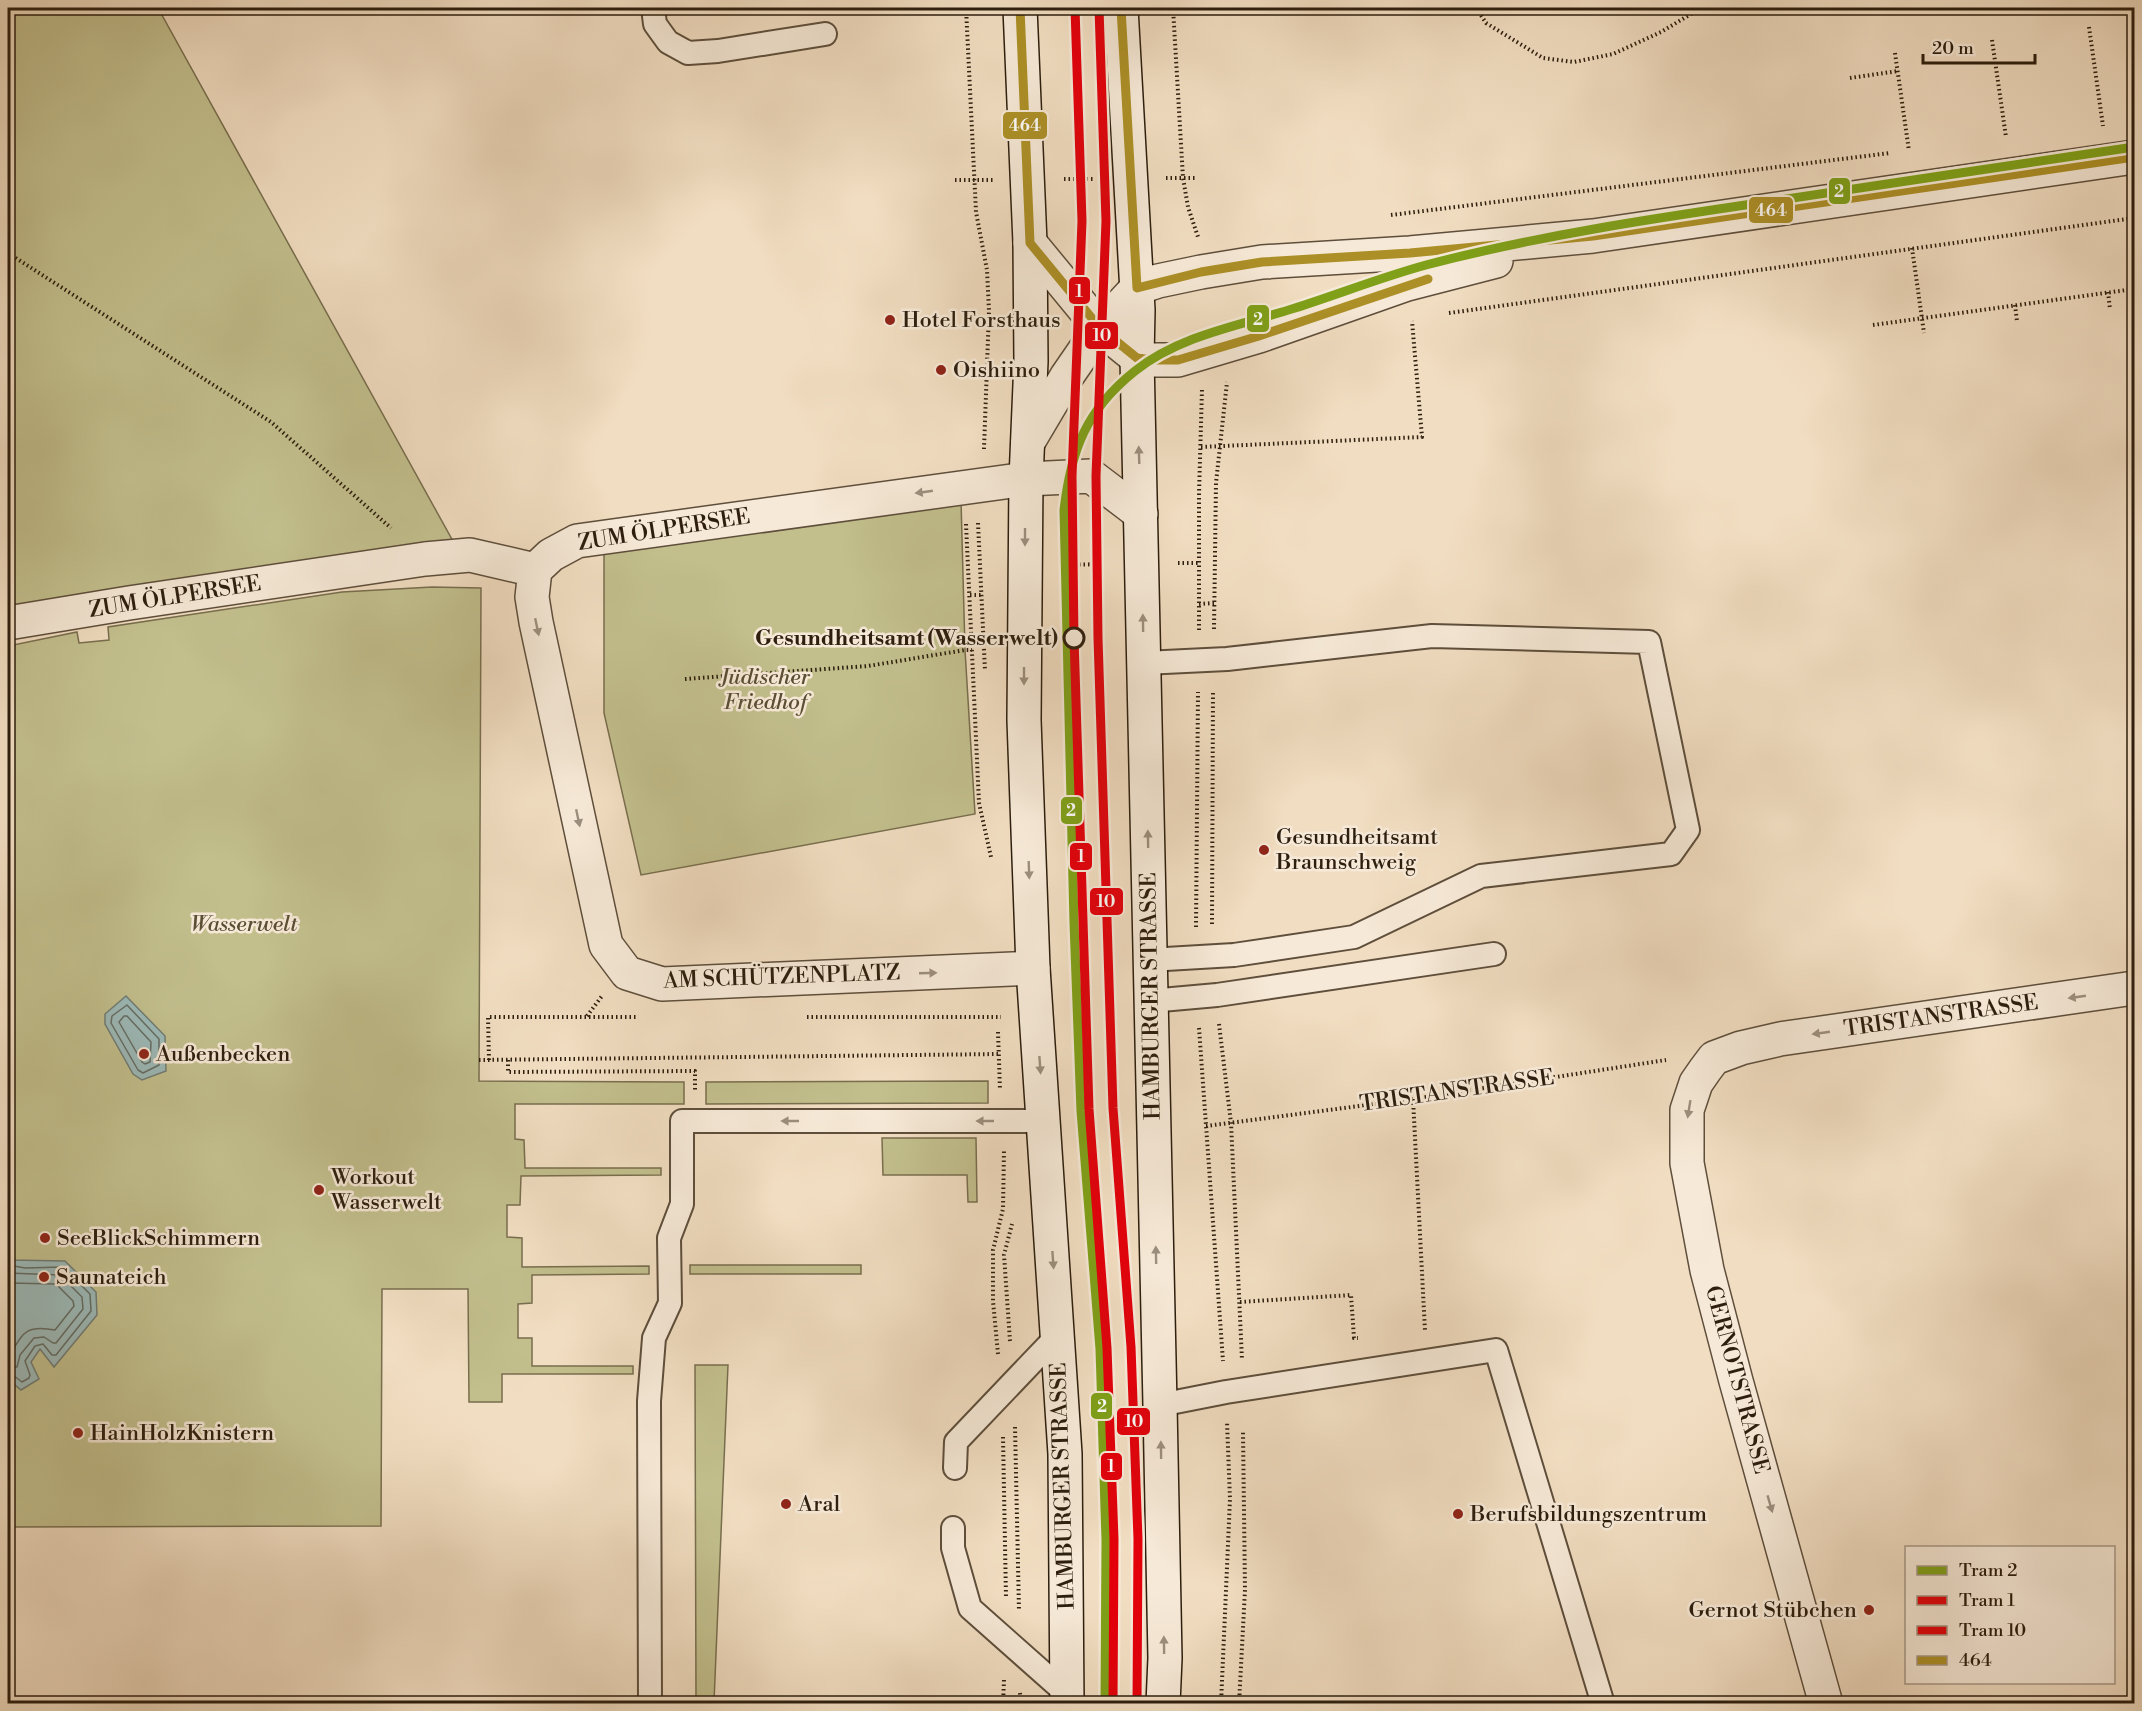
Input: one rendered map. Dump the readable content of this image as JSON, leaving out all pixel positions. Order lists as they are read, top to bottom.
{
  "streets": {
    "street": [
      "ZUM ÖLPERSEE",
      "AM SCHÜTZENPLATZ",
      "HAMBURGER STRASSE",
      "TRISTANSTRASSE",
      "GERNOTSTRASSE"
    ]
  },
  "crossings": [
    ["ZUM ÖLPERSEE", "AM SCHÜTZENPLATZ"],
    ["ZUM ÖLPERSEE", "HAMBURGER STRASSE"],
    ["AM SCHÜTZENPLATZ", "HAMBURGER STRASSE"],
    ["TRISTANSTRASSE", "GERNOTSTRASSE"]
  ],
  "one_way": ["ZUM ÖLPERSEE", "TRISTANSTRASSE", "GERNOTSTRASSE"],
  "parks": ["Jüdischer Friedhof", "Wasserwelt"],
  "places": [
    "Hotel Forsthaus",
    "Oishiino",
    "Gesundheitsamt (Wasserwelt)",
    "Gesundheitsamt Braunschweig",
    "Außenbecken",
    "Workout Wasserwelt",
    "SeeBlickSchimmern",
    "Saunateich",
    "HainHolzKnistern",
    "Aral",
    "Berufsbildungszentrum",
    "Gernot Stübchen"
  ],
  "lines": [
    "tram line 1",
    "tram line 10",
    "transit line 464",
    "tram line 2"
  ],
  "legend": [
    "Tram 2",
    "Tram 1",
    "Tram 10",
    "464"
  ],
  "scale_bar": "20 m"
}
